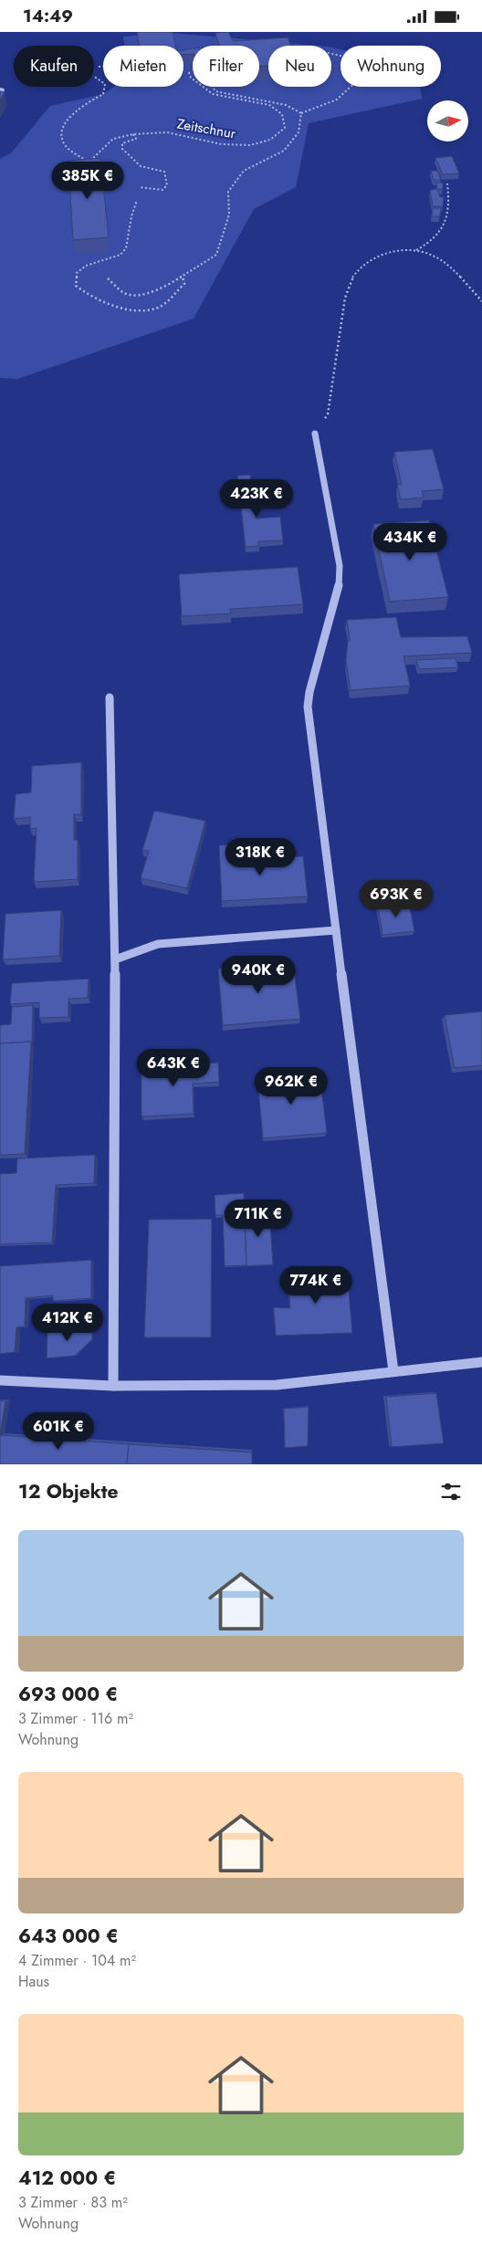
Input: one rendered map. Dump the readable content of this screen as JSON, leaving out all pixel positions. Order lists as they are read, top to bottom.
{
  "streets": {
    "path": ["Zeitschnur"]
  },
  "north": "right",
  "page": {
    "status": "14:49",
    "chip": [
      "Kaufen",
      "Mieten",
      "Filter",
      "Neu",
      "Wohnung"
    ],
    "price": [
      "385K €",
      "423K €",
      "434K €",
      "318K €",
      "693K €",
      "940K €",
      "643K €",
      "962K €",
      "711K €",
      "774K €",
      "412K €",
      "601K €"
    ],
    "heading": "12 Objekte",
    "list": [
      {
        "name": "693 000 €",
        "note": "3 Zimmer · 116 m² · Wohnung"
      },
      {
        "name": "643 000 €",
        "note": "4 Zimmer · 104 m² · Haus"
      },
      {
        "name": "412 000 €",
        "note": "3 Zimmer · 83 m² · Wohnung"
      }
    ]
  }
}
